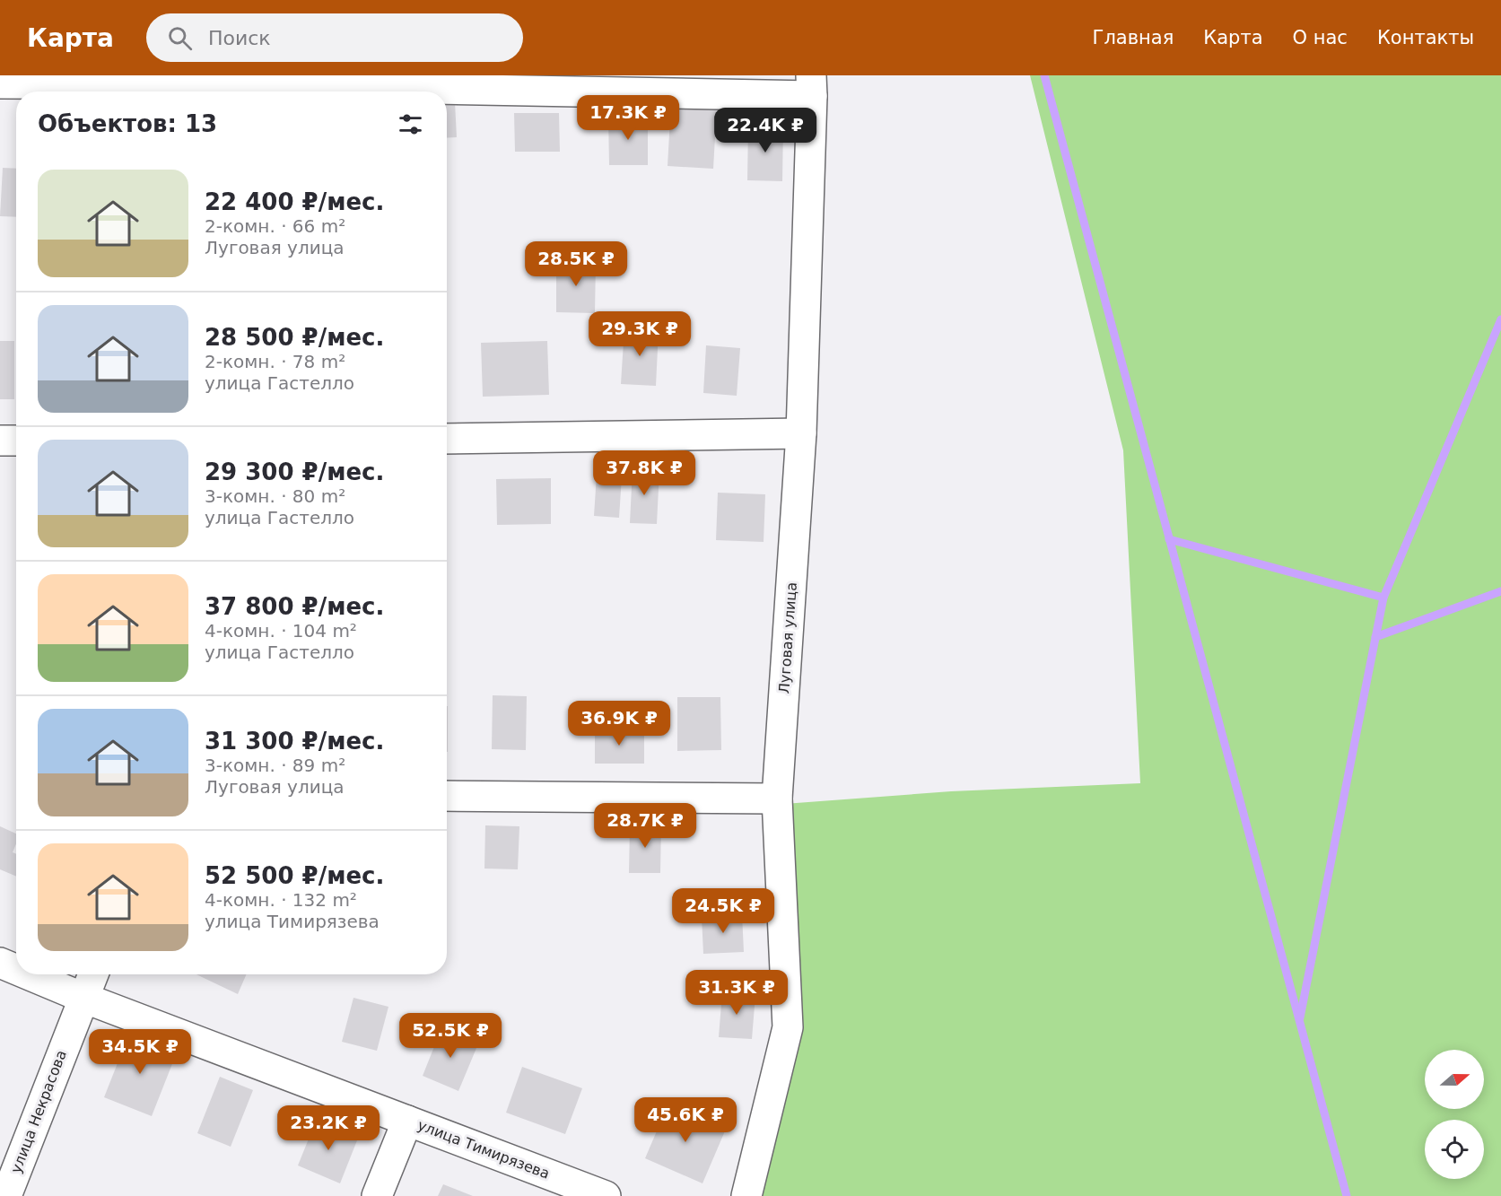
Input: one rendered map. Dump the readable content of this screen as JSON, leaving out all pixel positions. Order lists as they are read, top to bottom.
{
  "streets": {
    "street": ["Луговая улица", "улица Некрасова", "улица Тимирязева"]
  },
  "crossings": [
    ["улица Некрасова", "улица Тимирязева"]
  ],
  "north": "right",
  "page": {
    "header": "Карта",
    "search": "Поиск",
    "nav": [
      "Главная",
      "Карта",
      "О нас",
      "Контакты"
    ],
    "heading": "Объектов: 13",
    "price": [
      "17.3K ₽",
      "22.4K ₽",
      "28.5K ₽",
      "29.3K ₽",
      "37.8K ₽",
      "36.9K ₽",
      "28.7K ₽",
      "24.5K ₽",
      "31.3K ₽",
      "52.5K ₽",
      "34.5K ₽",
      "45.6K ₽",
      "23.2K ₽"
    ],
    "list": [
      {
        "name": "22 400 ₽/мес.",
        "note": "2-комн. · 66 m² · Луговая улица"
      },
      {
        "name": "28 500 ₽/мес.",
        "note": "2-комн. · 78 m² · улица Гастелло"
      },
      {
        "name": "29 300 ₽/мес.",
        "note": "3-комн. · 80 m² · улица Гастелло"
      },
      {
        "name": "37 800 ₽/мес.",
        "note": "4-комн. · 104 m² · улица Гастелло"
      },
      {
        "name": "31 300 ₽/мес.",
        "note": "3-комн. · 89 m² · Луговая улица"
      },
      {
        "name": "52 500 ₽/мес.",
        "note": "4-комн. · 132 m² · улица Тимирязева"
      }
    ]
  }
}
